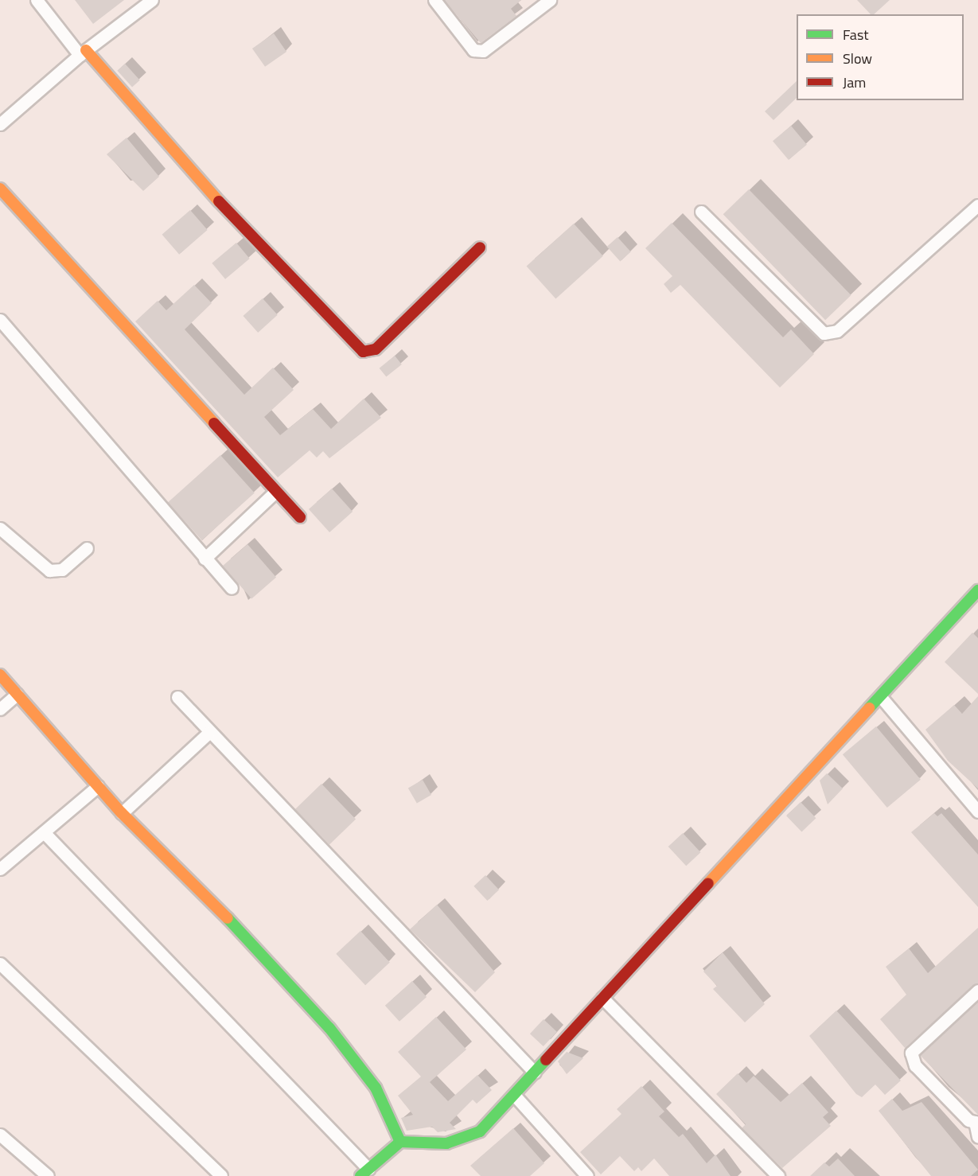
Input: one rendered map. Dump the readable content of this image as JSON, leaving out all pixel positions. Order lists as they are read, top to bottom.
{
  "legend": ["Fast", "Slow", "Jam"]
}
